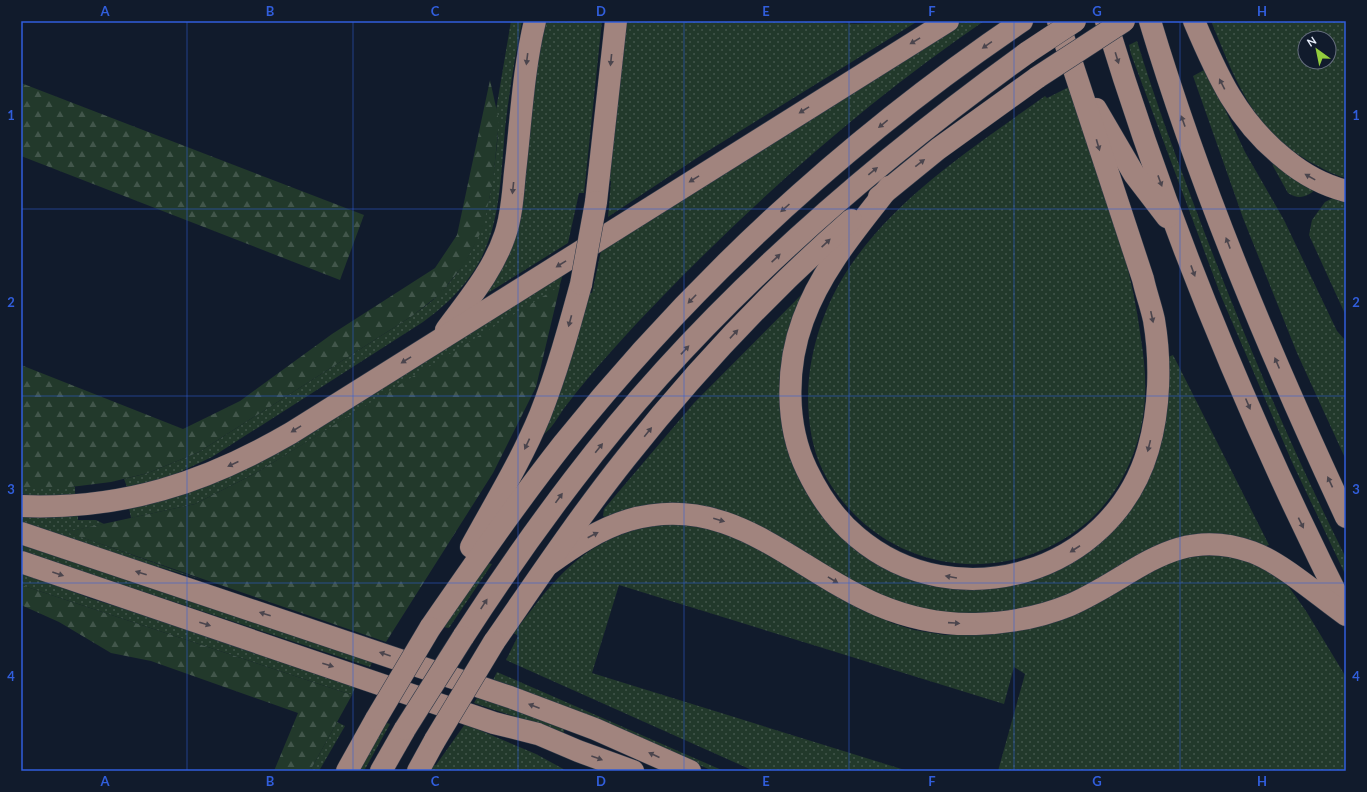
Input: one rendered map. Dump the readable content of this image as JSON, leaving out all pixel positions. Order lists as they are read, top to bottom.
{
  "north": "top left",
  "grid": {
    "columns": [
      "A",
      "B",
      "C",
      "D",
      "E",
      "F",
      "G",
      "H"
    ],
    "rows": [
      "1",
      "2",
      "3",
      "4"
    ]
  }
}
